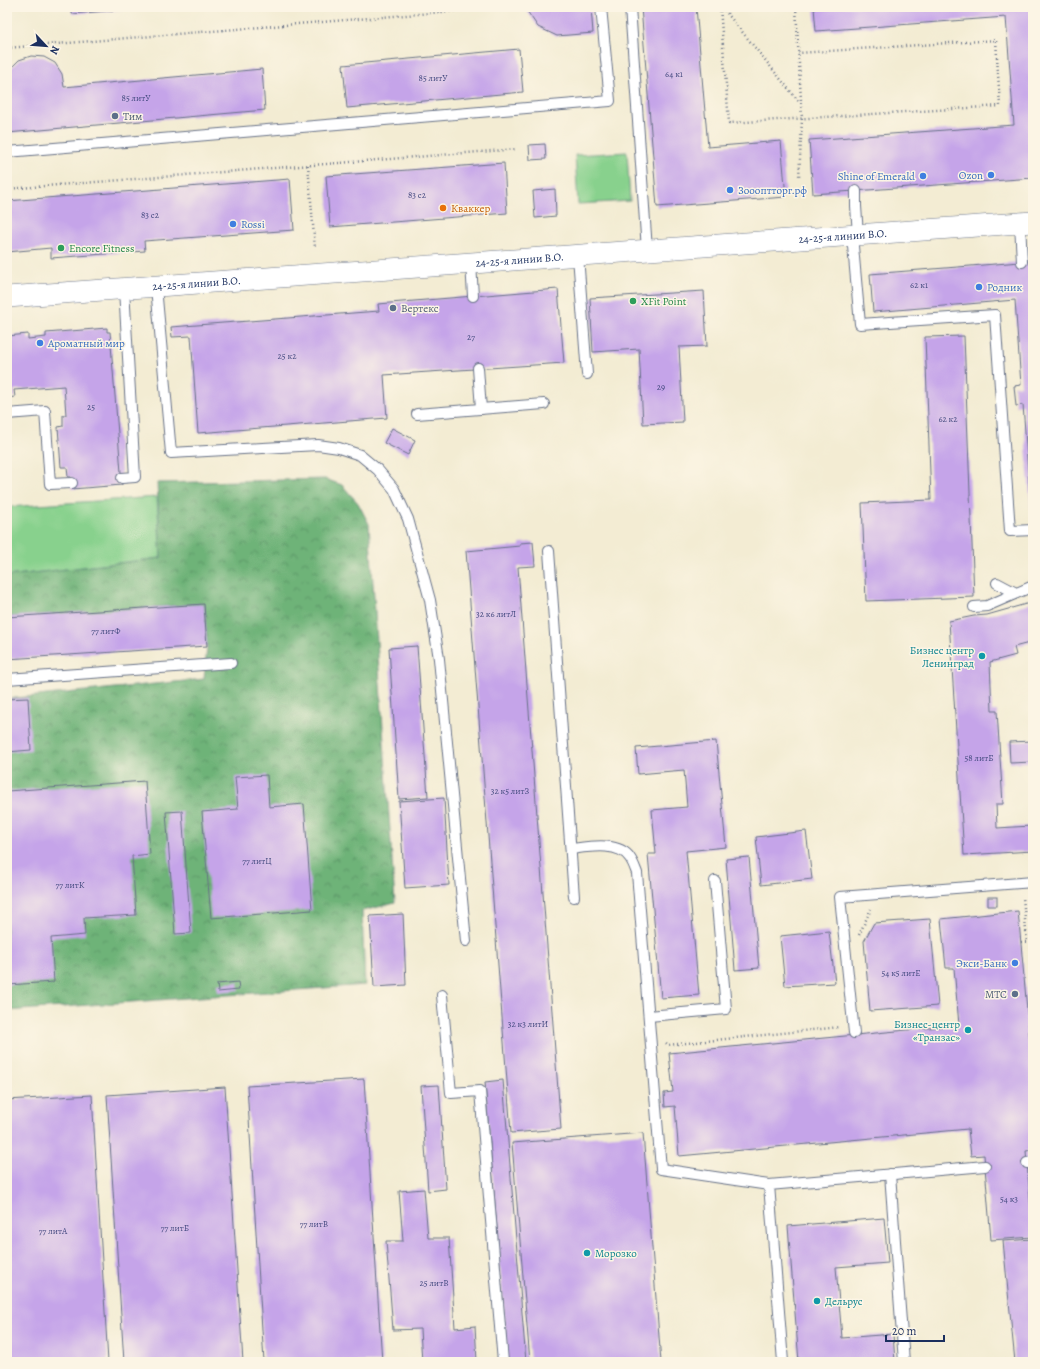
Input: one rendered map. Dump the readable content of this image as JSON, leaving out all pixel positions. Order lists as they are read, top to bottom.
{
  "streets": {
    "street": ["24-25-я линии В.О."]
  },
  "places": [
    "Тим",
    "Ozon",
    "Shine of Emerald",
    "Зоооптторг.рф",
    "Кваккер",
    "Rossi",
    "Encore Fitness",
    "Родник",
    "XFit Point",
    "Вертекс",
    "Ароматный мир",
    "Бизнес центр Ленинград",
    "Экси-Банк",
    "МТС",
    "Бизнес-центр «Транзас»",
    "Морозко",
    "Дельрус"
  ],
  "house_numbers": [
    "64 к1",
    "85 литУ",
    "85 литУ",
    "83 с2",
    "83 с2",
    "62 к1",
    "27",
    "25 к2",
    "29",
    "25",
    "62 к2",
    "32 к6 литЛ",
    "77 литФ",
    "58 литБ",
    "32 к5 литЗ",
    "77 литЦ",
    "77 литК",
    "54 к5 литЕ",
    "32 к3 литИ",
    "54 к3",
    "77 литВ",
    "77 литБ",
    "77 литА",
    "25 литВ"
  ],
  "scale_bar": "20 m",
  "north": "bottom right"
}
